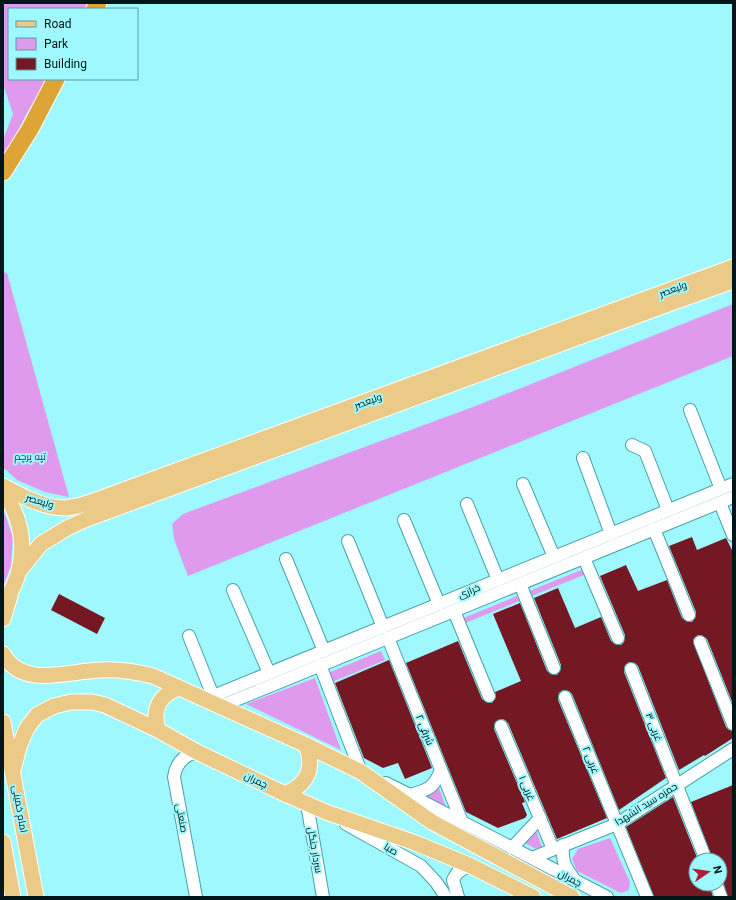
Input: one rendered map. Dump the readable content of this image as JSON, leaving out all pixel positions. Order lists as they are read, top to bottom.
{
  "streets": {
    "main road": ["ولیعصر", "چمران", "امام خمینی"],
    "street": [
      "خرازی",
      "۳ غربی",
      "۲ شرقی",
      "۲ غربی",
      "۱ غربی",
      "حمزه سید الشهدا",
      "صنعتی",
      "صبا",
      "سردار جنگل"
    ]
  },
  "crossings": [
    ["خرازی", "۲ شرقی"],
    ["خرازی", "چمران"],
    ["۳ غربی", "حمزه سید الشهدا"],
    ["۲ شرقی", "چمران"],
    ["۲ غربی", "حمزه سید الشهدا"],
    ["چمران", "۱ غربی"],
    ["چمران", "حمزه سید الشهدا"],
    ["چمران", "امام خمینی"],
    ["چمران", "صنعتی"],
    ["چمران", "صبا"],
    ["چمران", "سردار جنگل"],
    ["۱ غربی", "حمزه سید الشهدا"]
  ],
  "parks": ["تپه پرچم"],
  "legend": ["Road", "Park", "Building"],
  "north": "right"
}
